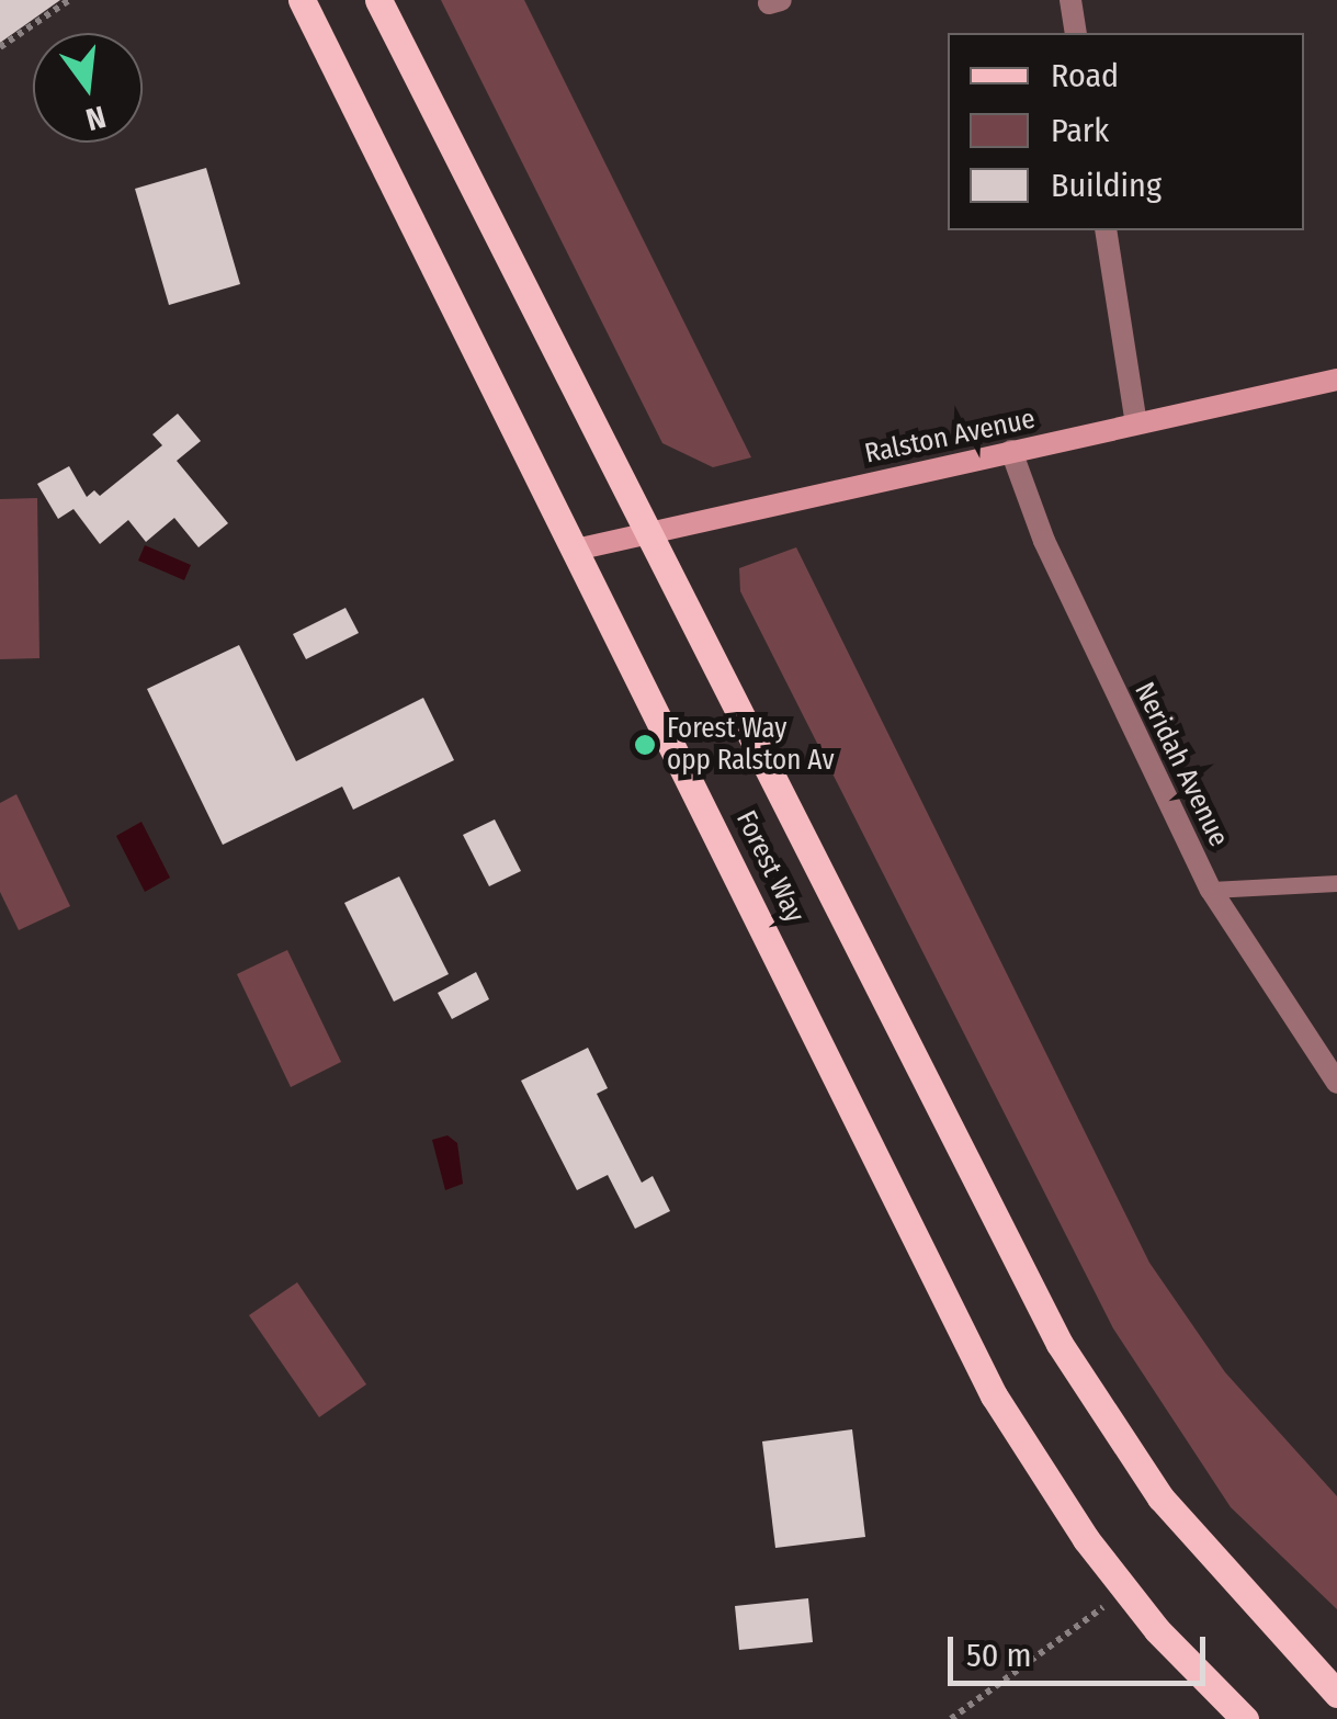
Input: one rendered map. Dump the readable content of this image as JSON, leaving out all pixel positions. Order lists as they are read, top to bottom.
{
  "streets": {
    "main road": ["Forest Way"],
    "street": ["Ralston Avenue", "Neridah Avenue"]
  },
  "crossings": [
    ["Ralston Avenue", "Neridah Avenue"],
    ["Ralston Avenue", "Forest Way"]
  ],
  "places": ["Forest Way opp Ralston Av"],
  "legend": ["Road", "Park", "Building"],
  "scale_bar": "50 m",
  "north": "bottom"
}
